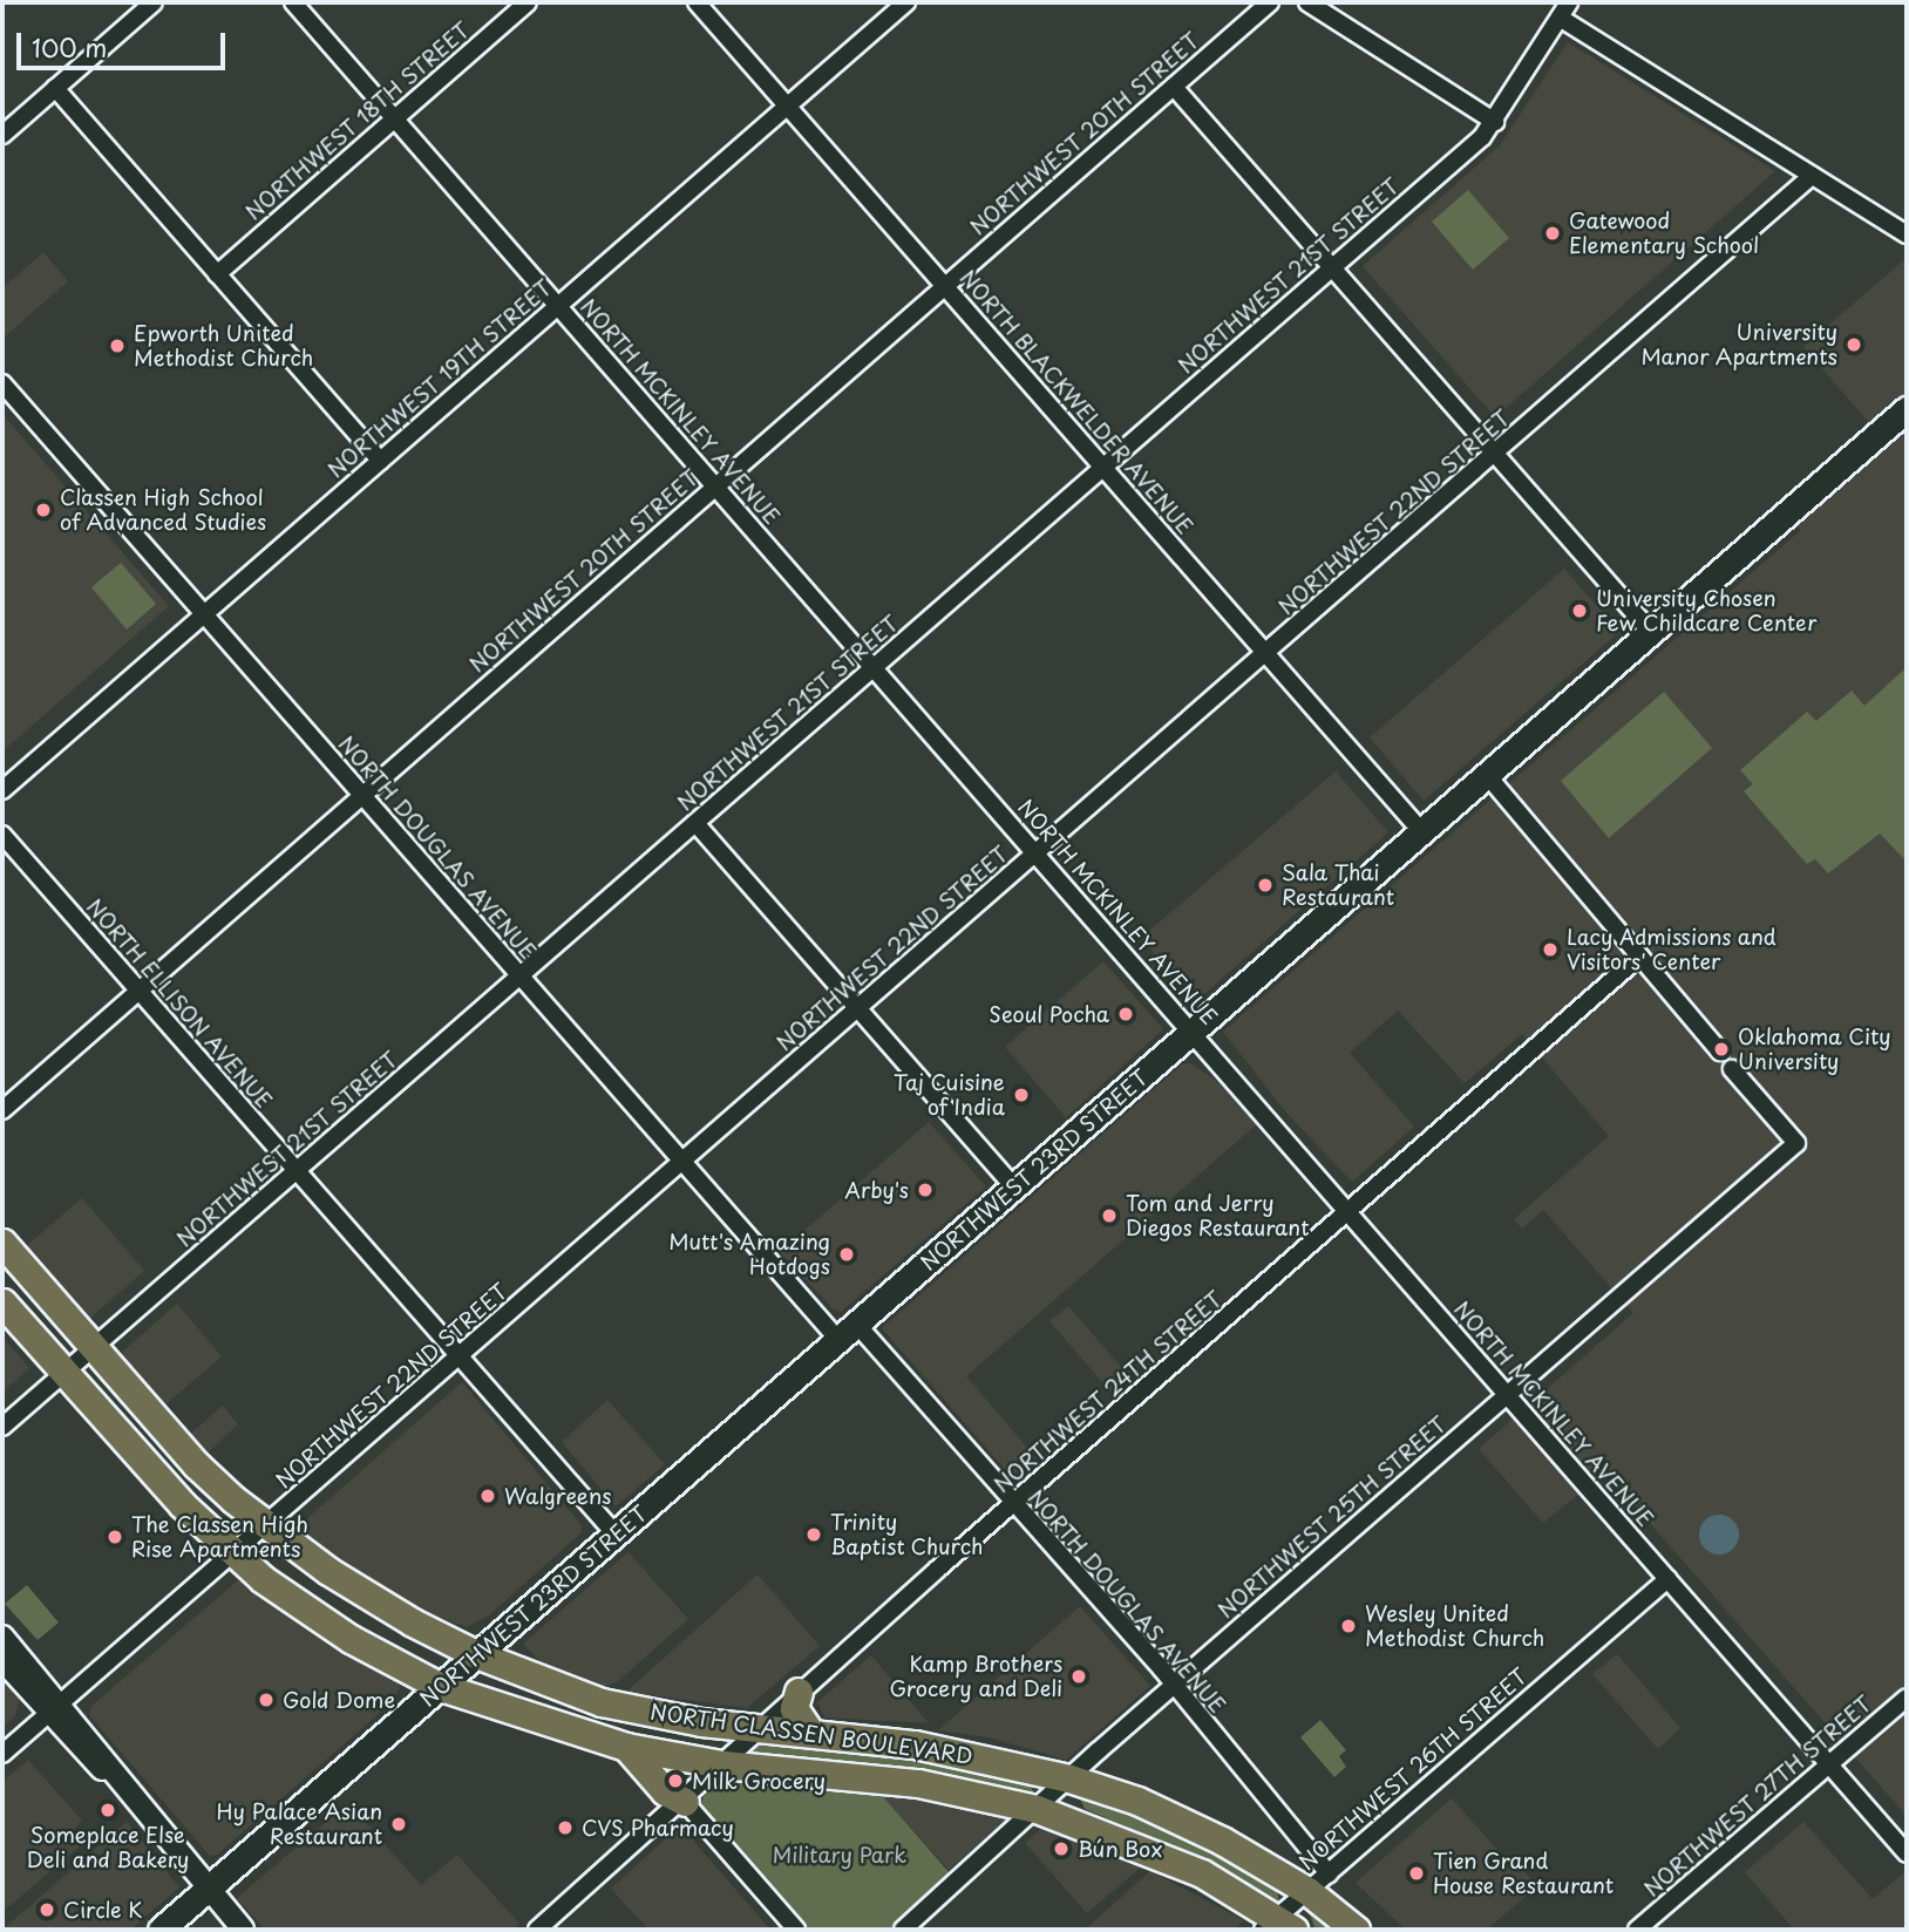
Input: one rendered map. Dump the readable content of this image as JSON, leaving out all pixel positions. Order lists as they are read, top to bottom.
{
  "streets": {
    "main road": ["NORTHWEST 23RD STREET", "NORTH CLASSEN BOULEVARD"],
    "street": [
      "NORTHWEST 18TH STREET",
      "NORTHWEST 20TH STREET",
      "NORTHWEST 21ST STREET",
      "NORTHWEST 19TH STREET",
      "NORTH BLACKWELDER AVENUE",
      "NORTH MCKINLEY AVENUE",
      "NORTHWEST 22ND STREET",
      "NORTH DOUGLAS AVENUE",
      "NORTH ELLISON AVENUE",
      "NORTHWEST 24TH STREET",
      "NORTHWEST 25TH STREET",
      "NORTHWEST 26TH STREET",
      "NORTHWEST 27TH STREET"
    ]
  },
  "crossings": [
    ["NORTHWEST 18TH STREET", "NORTH MCKINLEY AVENUE"],
    ["NORTHWEST 20TH STREET", "NORTH BLACKWELDER AVENUE"],
    ["NORTHWEST 20TH STREET", "NORTH MCKINLEY AVENUE"],
    ["NORTHWEST 20TH STREET", "NORTH DOUGLAS AVENUE"],
    ["NORTHWEST 20TH STREET", "NORTH ELLISON AVENUE"],
    ["NORTHWEST 21ST STREET", "NORTH BLACKWELDER AVENUE"],
    ["NORTHWEST 21ST STREET", "NORTH MCKINLEY AVENUE"],
    ["NORTHWEST 21ST STREET", "NORTH DOUGLAS AVENUE"],
    ["NORTHWEST 21ST STREET", "NORTH ELLISON AVENUE"],
    ["NORTHWEST 21ST STREET", "NORTH CLASSEN BOULEVARD"],
    ["NORTHWEST 19TH STREET", "NORTH BLACKWELDER AVENUE"],
    ["NORTHWEST 19TH STREET", "NORTH MCKINLEY AVENUE"],
    ["NORTHWEST 19TH STREET", "NORTH DOUGLAS AVENUE"],
    ["NORTH BLACKWELDER AVENUE", "NORTHWEST 22ND STREET"],
    ["NORTH BLACKWELDER AVENUE", "NORTHWEST 23RD STREET"],
    ["NORTH MCKINLEY AVENUE", "NORTHWEST 22ND STREET"],
    ["NORTH MCKINLEY AVENUE", "NORTHWEST 23RD STREET"],
    ["NORTH MCKINLEY AVENUE", "NORTHWEST 24TH STREET"],
    ["NORTH MCKINLEY AVENUE", "NORTHWEST 25TH STREET"],
    ["NORTH MCKINLEY AVENUE", "NORTHWEST 26TH STREET"],
    ["NORTH MCKINLEY AVENUE", "NORTHWEST 27TH STREET"],
    ["NORTHWEST 22ND STREET", "NORTH DOUGLAS AVENUE"],
    ["NORTHWEST 22ND STREET", "NORTH ELLISON AVENUE"],
    ["NORTHWEST 22ND STREET", "NORTH CLASSEN BOULEVARD"],
    ["NORTH DOUGLAS AVENUE", "NORTHWEST 23RD STREET"],
    ["NORTH DOUGLAS AVENUE", "NORTHWEST 24TH STREET"],
    ["NORTH DOUGLAS AVENUE", "NORTHWEST 25TH STREET"],
    ["NORTH DOUGLAS AVENUE", "NORTHWEST 26TH STREET"],
    ["NORTH ELLISON AVENUE", "NORTHWEST 23RD STREET"],
    ["NORTHWEST 23RD STREET", "NORTH CLASSEN BOULEVARD"],
    ["NORTHWEST 24TH STREET", "NORTH CLASSEN BOULEVARD"],
    ["NORTHWEST 25TH STREET", "NORTH CLASSEN BOULEVARD"],
    ["NORTH CLASSEN BOULEVARD", "NORTHWEST 26TH STREET"]
  ],
  "parks": ["Military Park"],
  "places": [
    "Gatewood Elementary School",
    "University Manor Apartments",
    "Epworth United Methodist Church",
    "Classen High School of Advanced Studies",
    "University Chosen Few Childcare Center",
    "Sala Thai Restaurant",
    "Lacy Admissions and Visitors' Center",
    "Seoul Pocha",
    "Oklahoma City University",
    "Taj Cuisine of India",
    "Arby's",
    "Tom and Jerry Diegos Restaurant",
    "Mutt's Amazing Hotdogs",
    "Walgreens",
    "Trinity Baptist Church",
    "The Classen High Rise Apartments",
    "Wesley United Methodist Church",
    "Kamp Brothers Grocery and Deli",
    "Gold Dome",
    "Milk Grocery",
    "Someplace Else Deli and Bakery",
    "Hy Palace Asian Restaurant",
    "CVS Pharmacy",
    "Bún Box",
    "Tien Grand House Restaurant",
    "Circle K"
  ],
  "scale_bar": "100 m"
}
